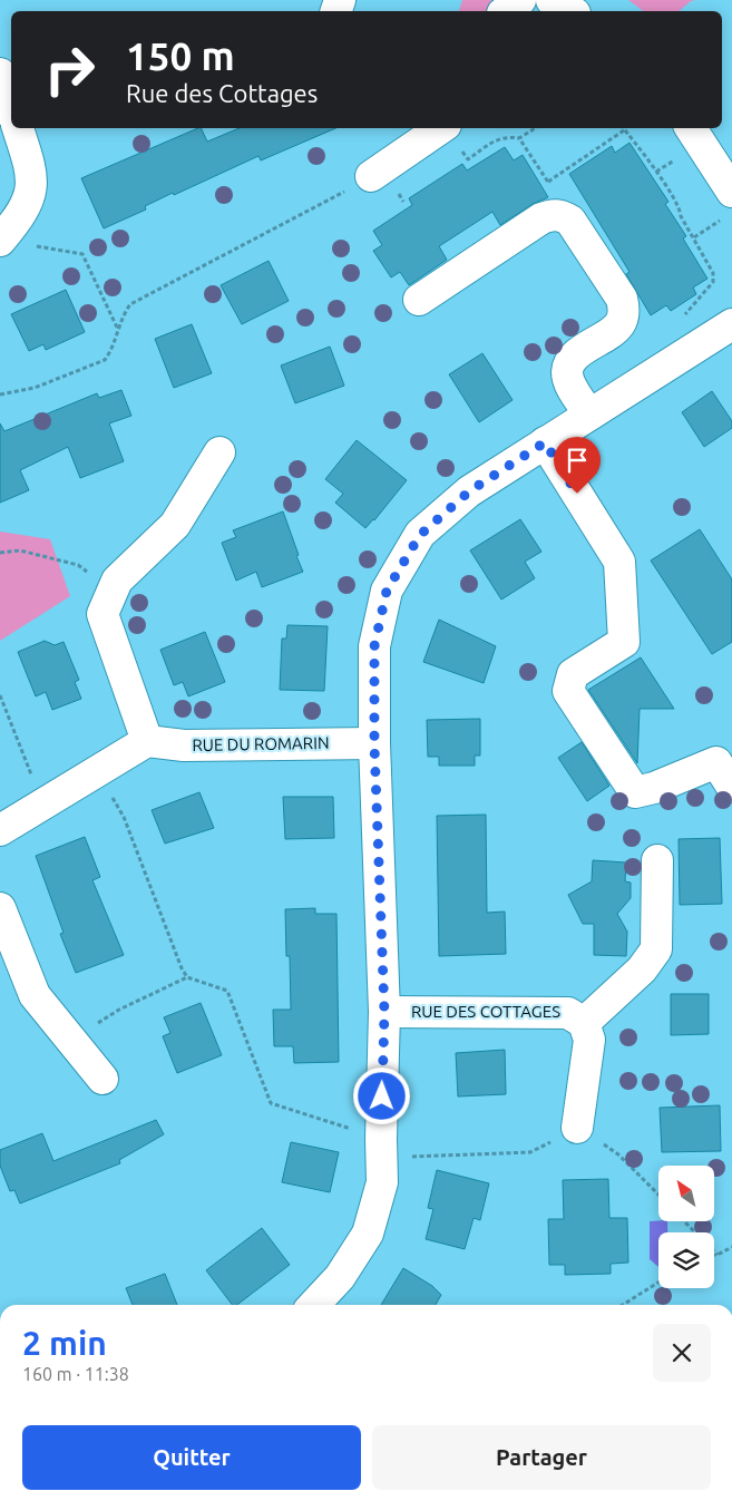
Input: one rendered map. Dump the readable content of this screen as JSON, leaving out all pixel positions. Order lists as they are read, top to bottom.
{
  "streets": {
    "street": ["RUE DU ROMARIN", "RUE DES COTTAGES"]
  },
  "north": "top left",
  "page": {
    "turn": ["150 m", "Rue des Cottages"],
    "heading": ["2 min", "160 m · 11:38"],
    "buttons": ["Quitter", "Partager"]
  }
}
